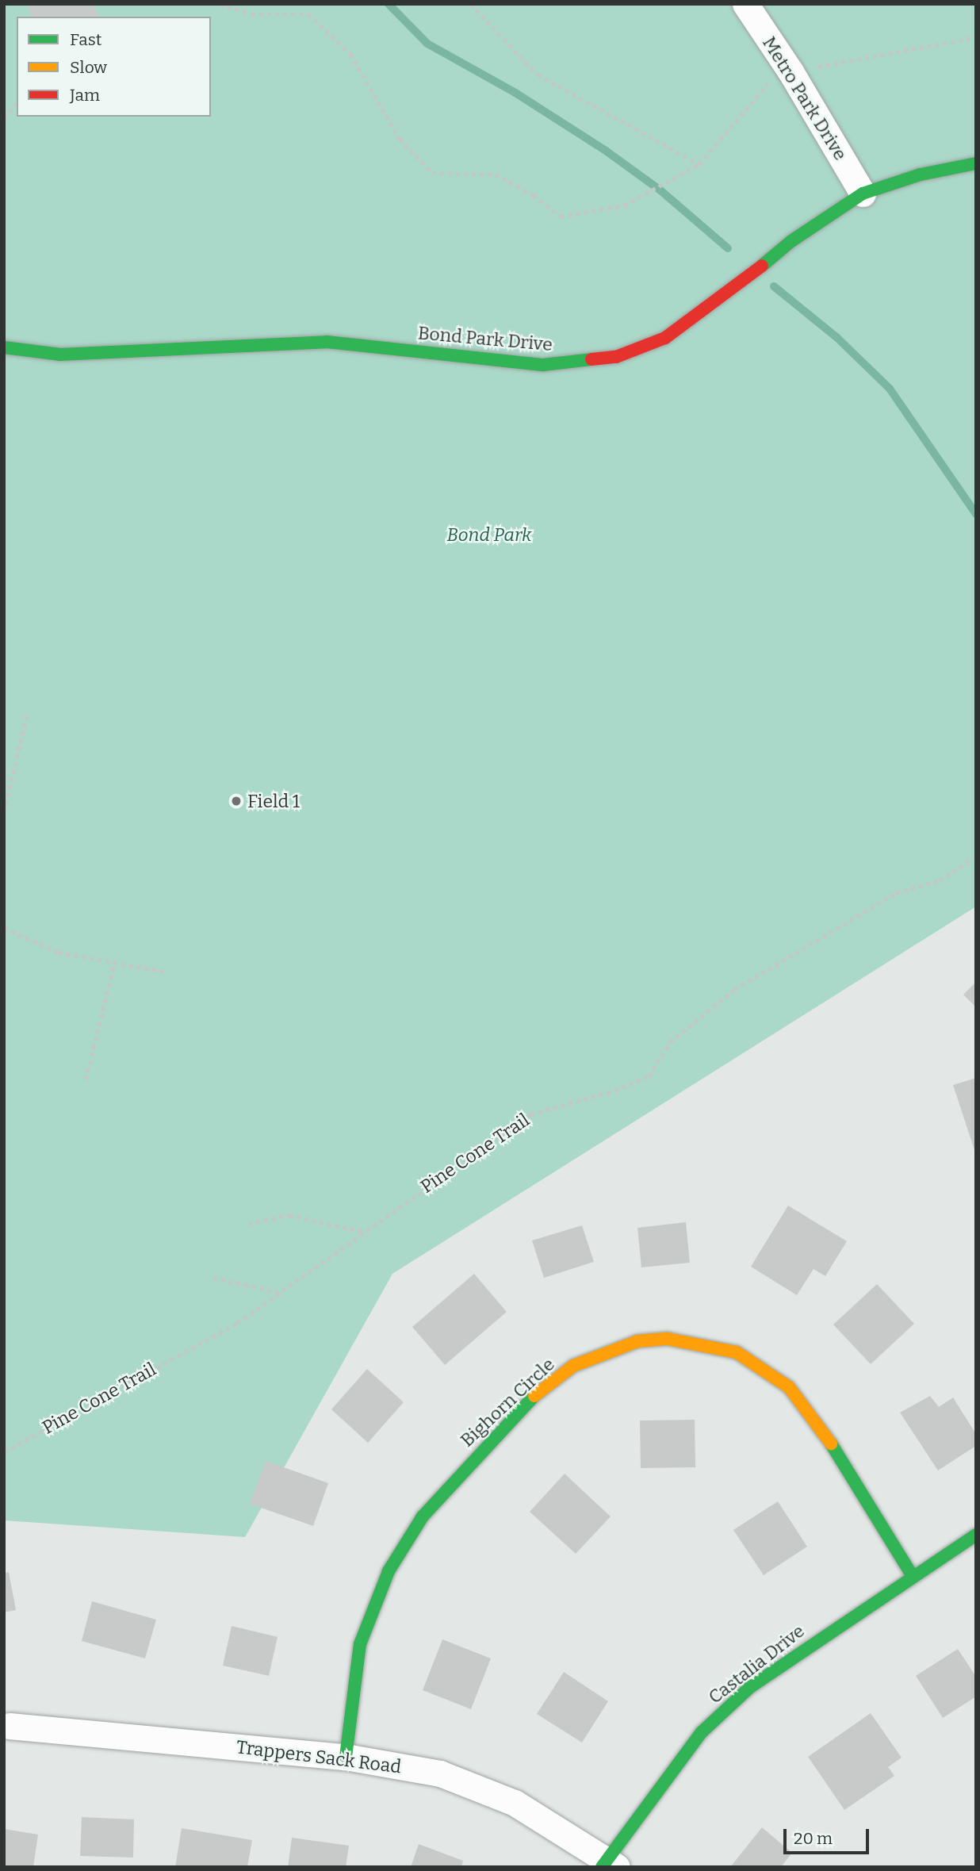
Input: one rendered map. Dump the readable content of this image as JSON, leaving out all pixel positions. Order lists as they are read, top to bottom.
{
  "streets": {
    "street": [
      "Metro Park Drive",
      "Bond Park Drive",
      "Bighorn Circle",
      "Castalia Drive",
      "Trappers Sack Road"
    ],
    "path": ["Pine Cone Trail"]
  },
  "crossings": [
    ["Metro Park Drive", "Bond Park Drive"],
    ["Bighorn Circle", "Castalia Drive"],
    ["Bighorn Circle", "Trappers Sack Road"],
    ["Castalia Drive", "Trappers Sack Road"]
  ],
  "parks": ["Bond Park"],
  "places": ["Field 1"],
  "legend": ["Fast", "Slow", "Jam"],
  "scale_bar": "20 m"
}
